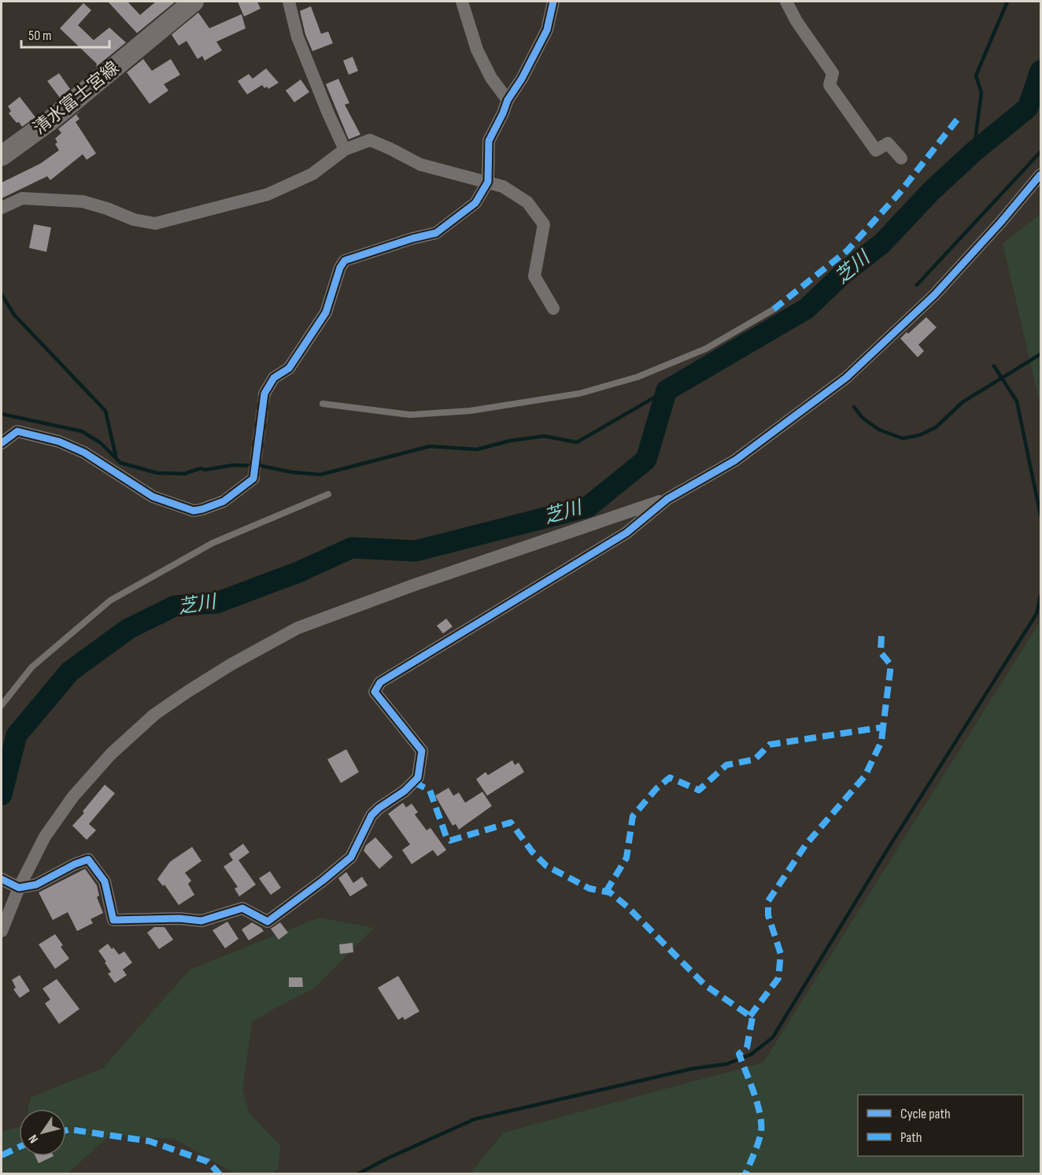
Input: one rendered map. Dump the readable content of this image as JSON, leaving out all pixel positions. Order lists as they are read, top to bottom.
{
  "streets": {
    "main road": ["清水富士宮線"]
  },
  "water": ["芝川"],
  "legend": ["Cycle path", "Path"],
  "scale_bar": "50 m",
  "north": "bottom left"
}
